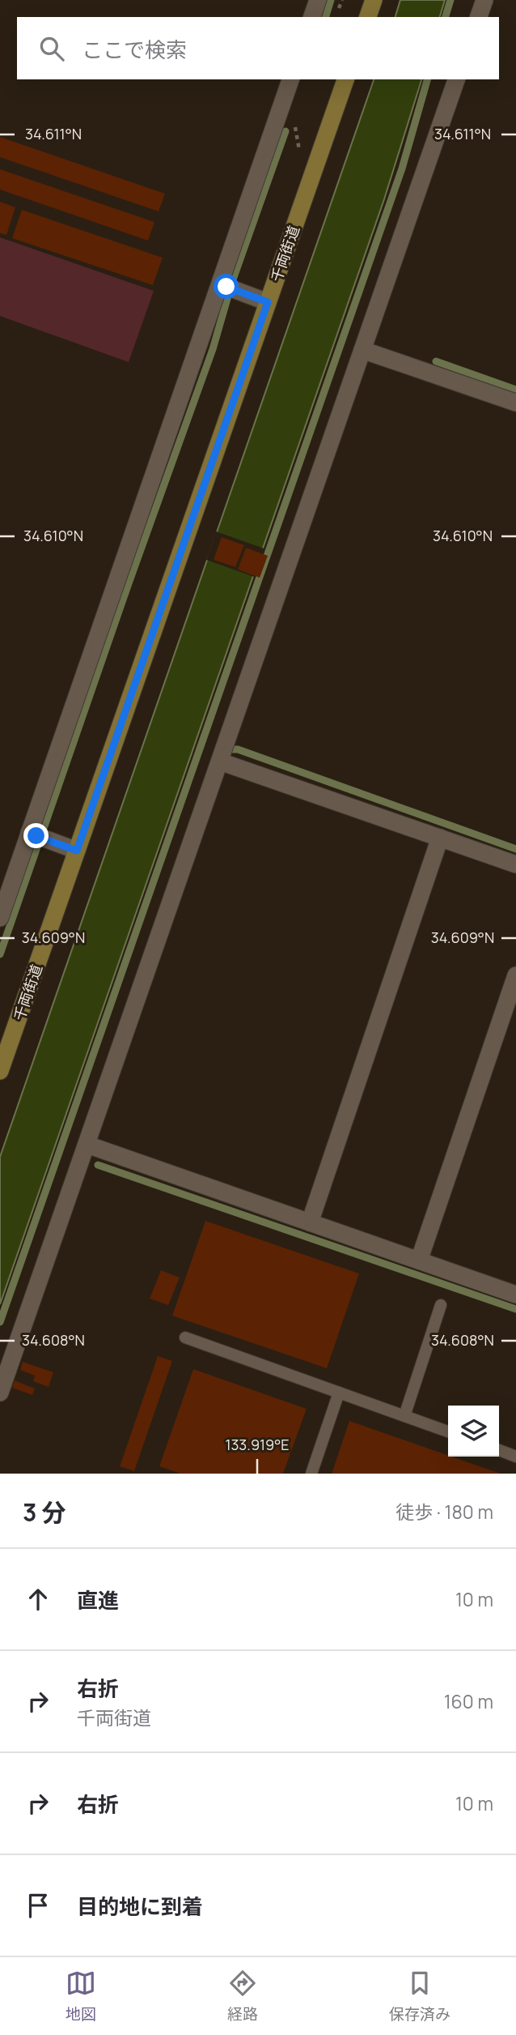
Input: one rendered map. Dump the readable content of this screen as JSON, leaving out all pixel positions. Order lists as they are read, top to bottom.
{
  "streets": {
    "street": ["千両街道"]
  },
  "page": {
    "search": "ここで検索",
    "heading": ["3 分", "徒歩 · 180 m"],
    "list": [
      ["直進", "10 m"],
      ["右折", "千両街道", "160 m"],
      ["右折", "10 m"],
      "目的地に到着"
    ],
    "nav": ["地図", "経路", "保存済み"]
  },
  "coordinates": [
    "34.611°N",
    "34.610°N",
    "34.609°N",
    "34.608°N",
    "133.919°E"
  ]
}
